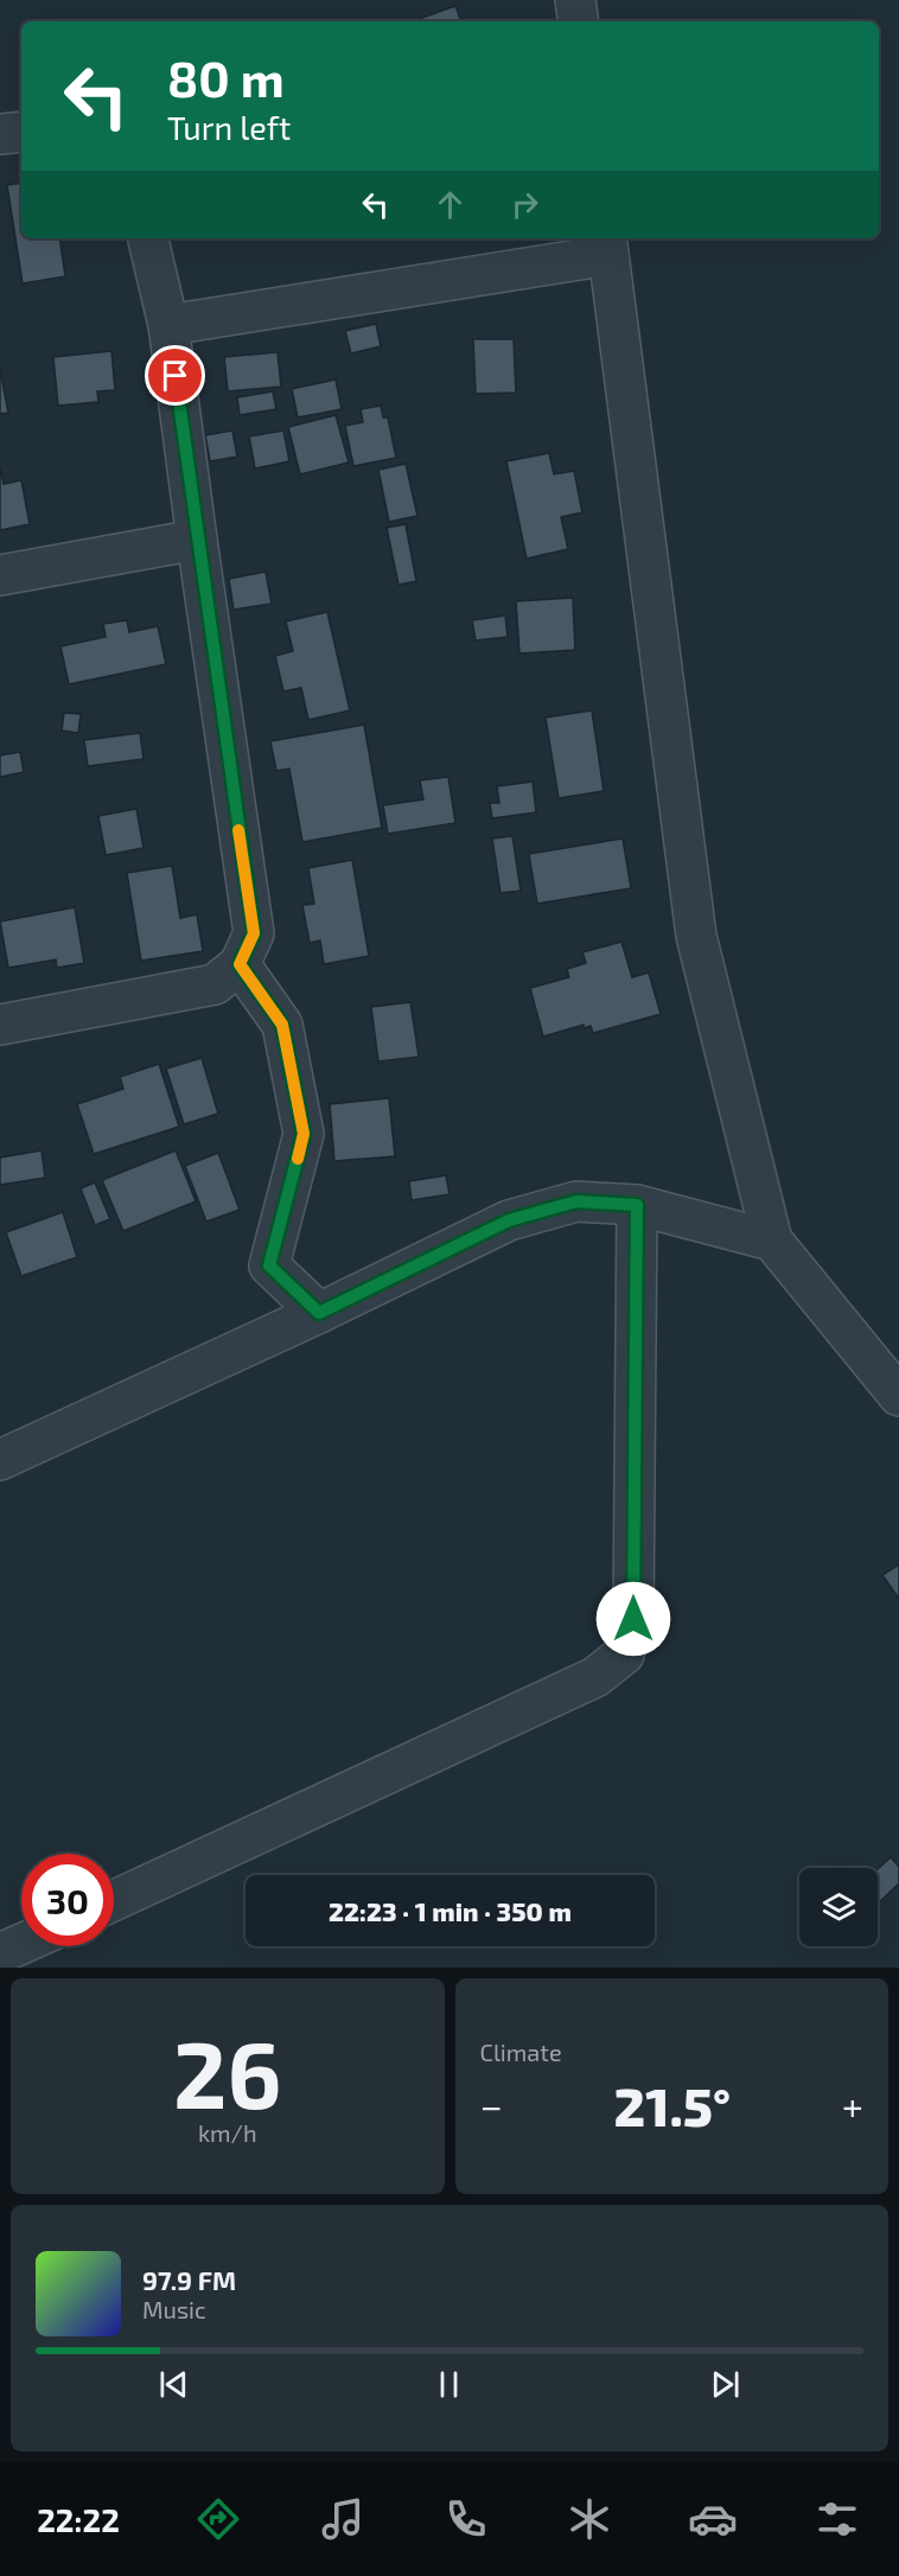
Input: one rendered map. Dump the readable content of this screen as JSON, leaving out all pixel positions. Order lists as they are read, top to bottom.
{
  "page": {
    "turn": ["80 m", "Turn left"],
    "limit": "30",
    "trip": "22:23 · 1 min · 350 m",
    "tile": [
      ["26", "km/h"],
      "Climate"
    ],
    "heat": ["−", "21.5°", "+"],
    "song": ["97.9 FM", "Music"],
    "tabs": "22:22"
  }
}
